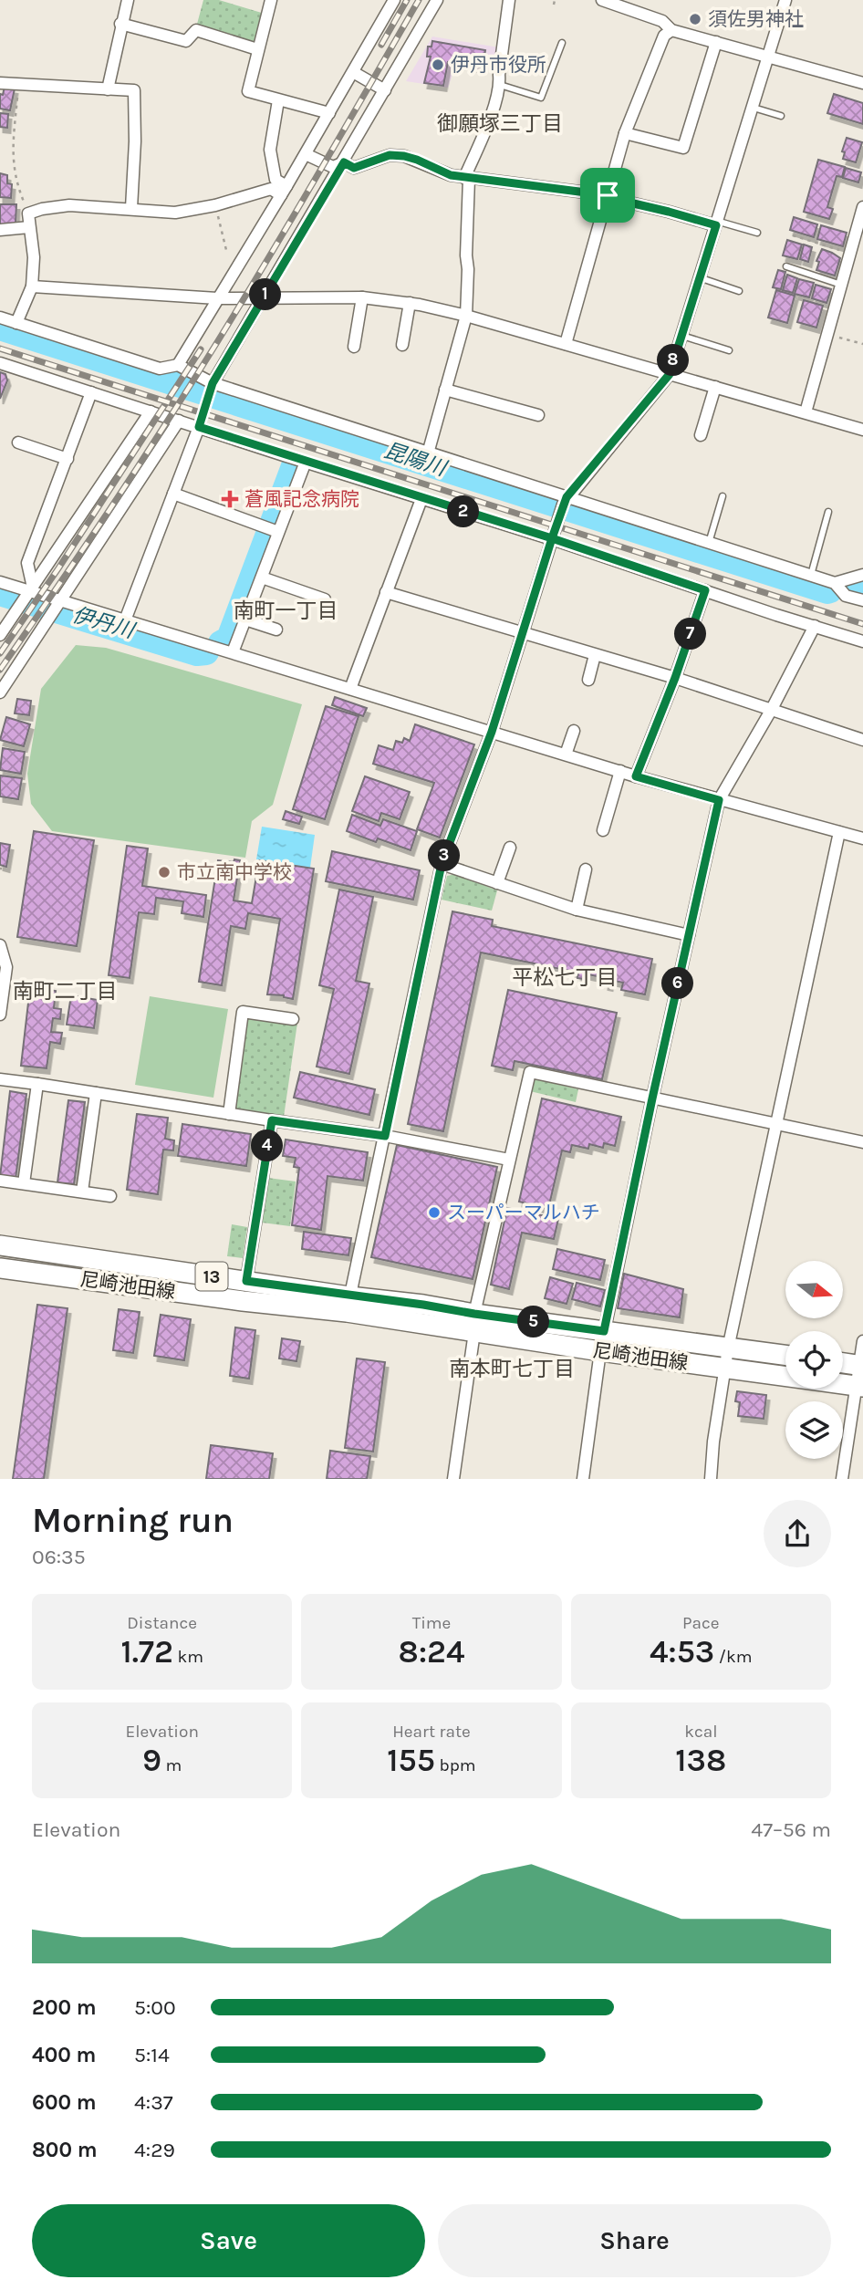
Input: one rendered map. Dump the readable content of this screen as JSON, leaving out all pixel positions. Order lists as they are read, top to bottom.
{
  "streets": {
    "main road": ["13", "尼崎池田線"]
  },
  "districts": [
    "御願塚三丁目",
    "南町一丁目",
    "平松七丁目",
    "南町二丁目",
    "南本町七丁目"
  ],
  "water": ["昆陽川", "伊丹川"],
  "places": {
    "other": [
      "須佐男神社",
      "伊丹市役所",
      "市立南中学校",
      "スーパーマルハチ"
    ],
    "health": ["蒼風記念病院"]
  },
  "north": "right",
  "page": {
    "pins": [
      "1",
      "8",
      "2",
      "7",
      "3",
      "6",
      "4",
      "5"
    ],
    "heading": ["Morning run", "06:35"],
    "stats": [
      ["Distance", "1.72 km"],
      ["Time", "8:24"],
      ["Pace", "4:53 /km"],
      ["Elevation", "9 m"],
      ["Heart rate", "155 bpm"],
      ["kcal", "138"]
    ],
    "chart": ["Elevation", "47–56 m"],
    "list": [
      {
        "name": "200 m",
        "note": "5:00"
      },
      {
        "name": "400 m",
        "note": "5:14"
      },
      {
        "name": "600 m",
        "note": "4:37"
      },
      {
        "name": "800 m",
        "note": "4:29"
      }
    ],
    "buttons": ["Save", "Share"]
  }
}
